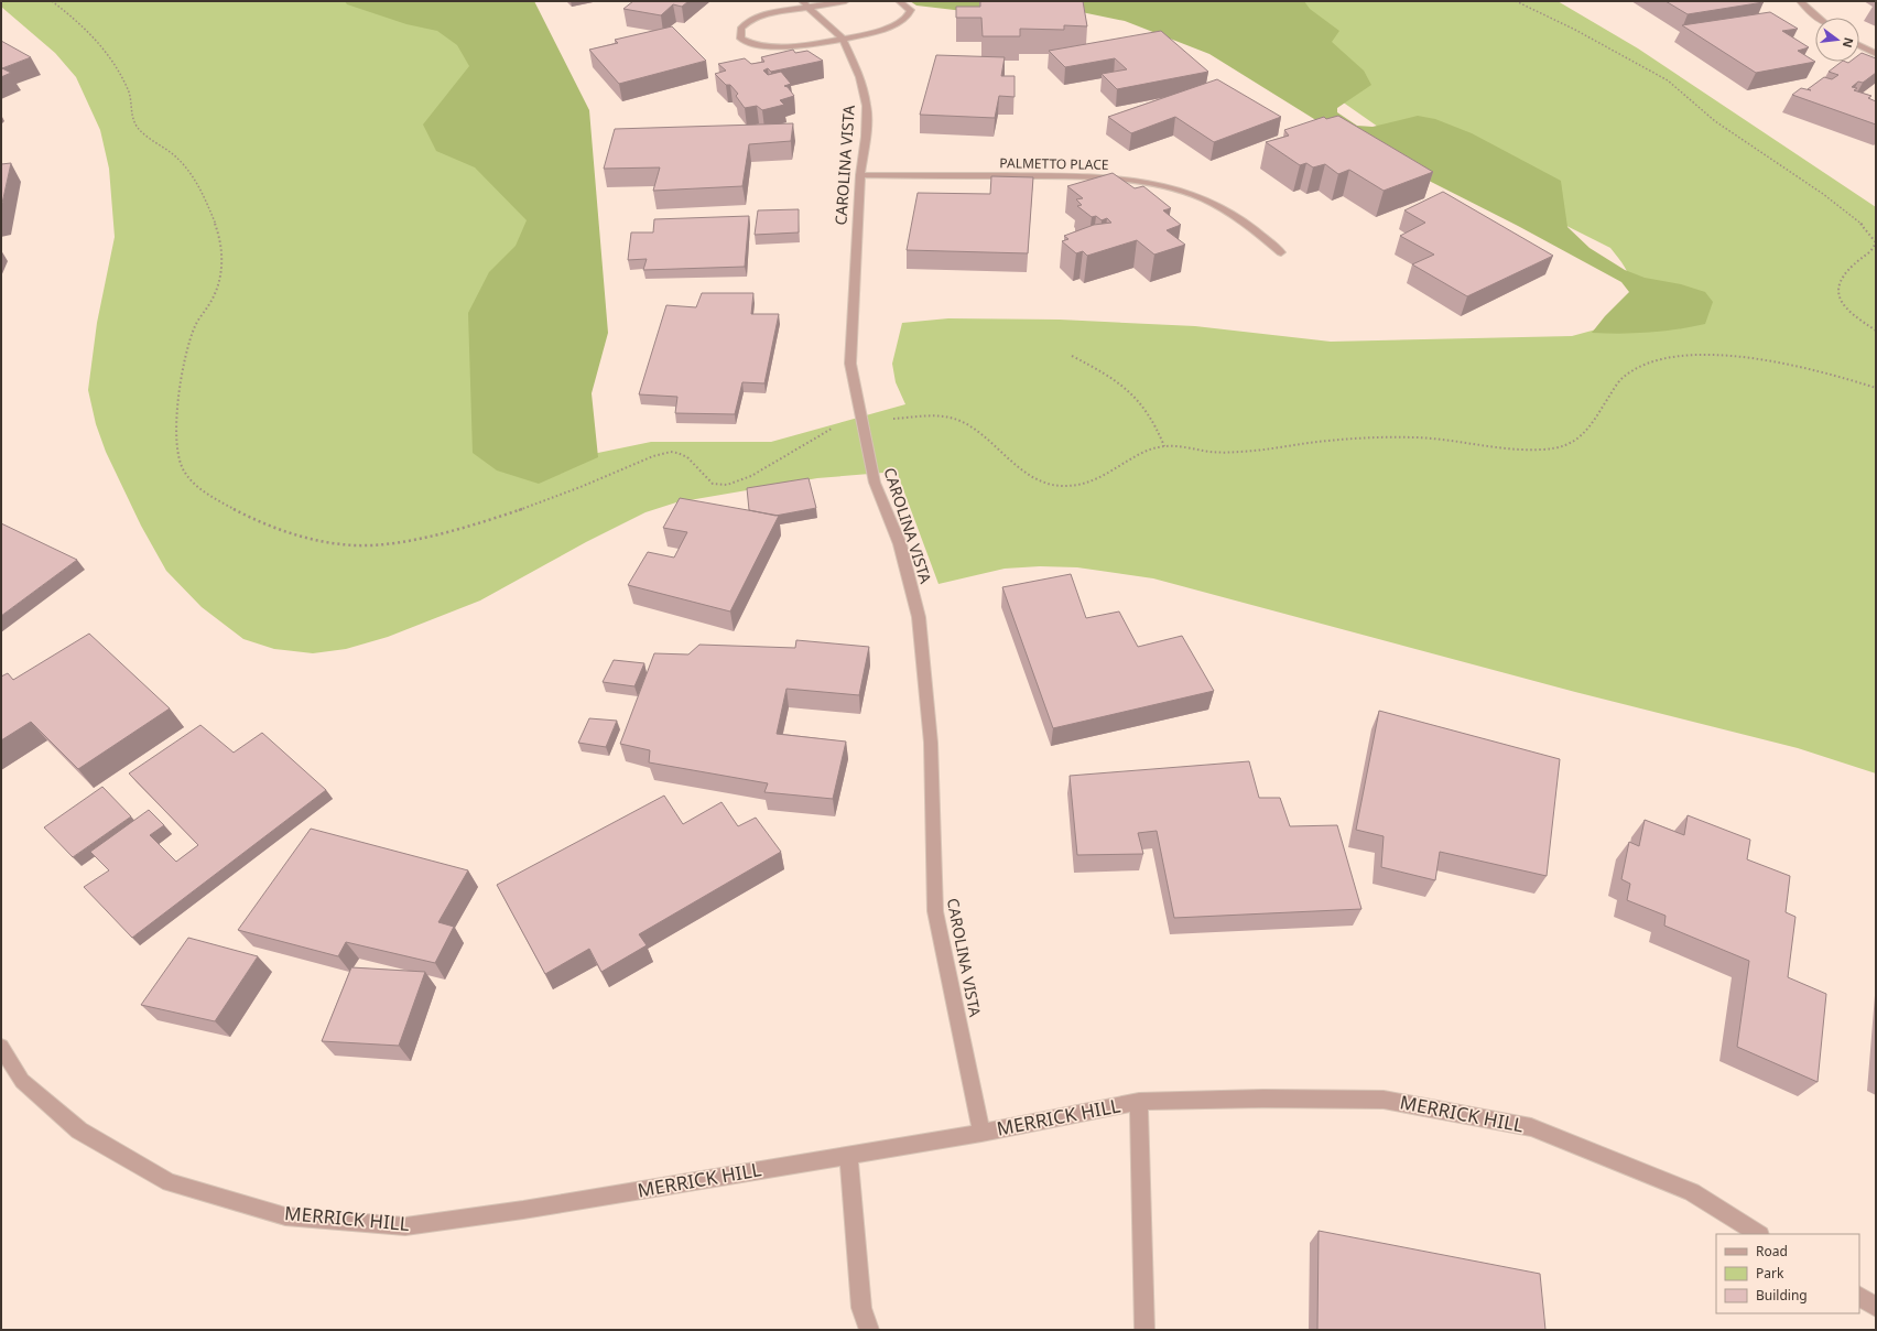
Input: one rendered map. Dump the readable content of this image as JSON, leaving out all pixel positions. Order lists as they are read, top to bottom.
{
  "streets": {
    "street": ["PALMETTO PLACE", "CAROLINA VISTA", "MERRICK HILL"]
  },
  "crossings": [
    ["PALMETTO PLACE", "CAROLINA VISTA"],
    ["CAROLINA VISTA", "MERRICK HILL"]
  ],
  "legend": ["Road", "Park", "Building"],
  "north": "right"
}
